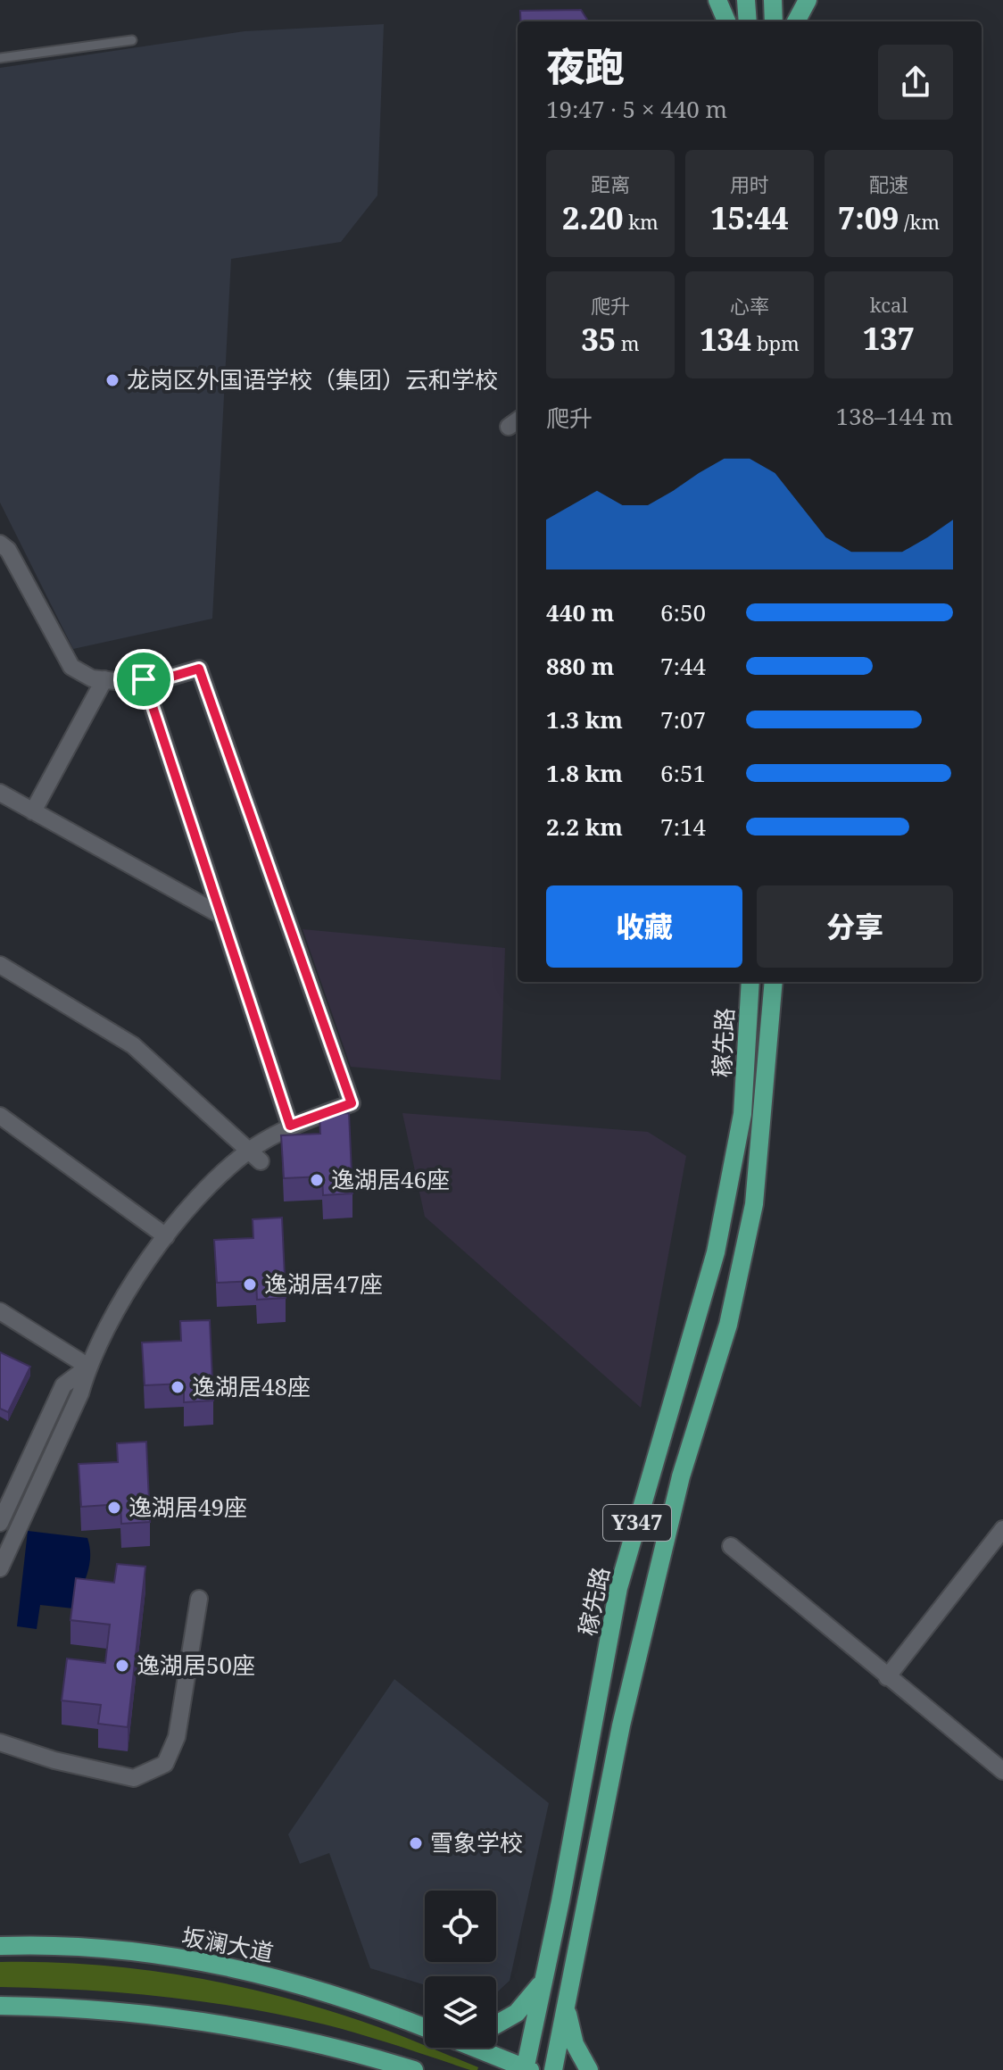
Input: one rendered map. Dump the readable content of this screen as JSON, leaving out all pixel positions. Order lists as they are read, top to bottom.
{
  "streets": {
    "main road": ["稼先路", "Y347", "坂澜大道"]
  },
  "crossings": [
    ["稼先路", "坂澜大道"]
  ],
  "places": [
    "龙岗区外国语学校（集团）云和学校",
    "逸湖居46座",
    "逸湖居47座",
    "逸湖居48座",
    "逸湖居49座",
    "逸湖居50座",
    "雪象学校"
  ],
  "page": {
    "heading": ["夜跑", "19:47 · 5 × 440 m"],
    "stats": [
      ["距离", "2.20 km"],
      ["用时", "15:44"],
      ["配速", "7:09 /km"],
      ["爬升", "35 m"],
      ["心率", "134 bpm"],
      ["kcal", "137"]
    ],
    "chart": ["爬升", "138–144 m"],
    "list": [
      {
        "name": "440 m",
        "note": "6:50"
      },
      {
        "name": "880 m",
        "note": "7:44"
      },
      {
        "name": "1.3 km",
        "note": "7:07"
      },
      {
        "name": "1.8 km",
        "note": "6:51"
      },
      {
        "name": "2.2 km",
        "note": "7:14"
      }
    ],
    "buttons": ["收藏", "分享"]
  }
}
